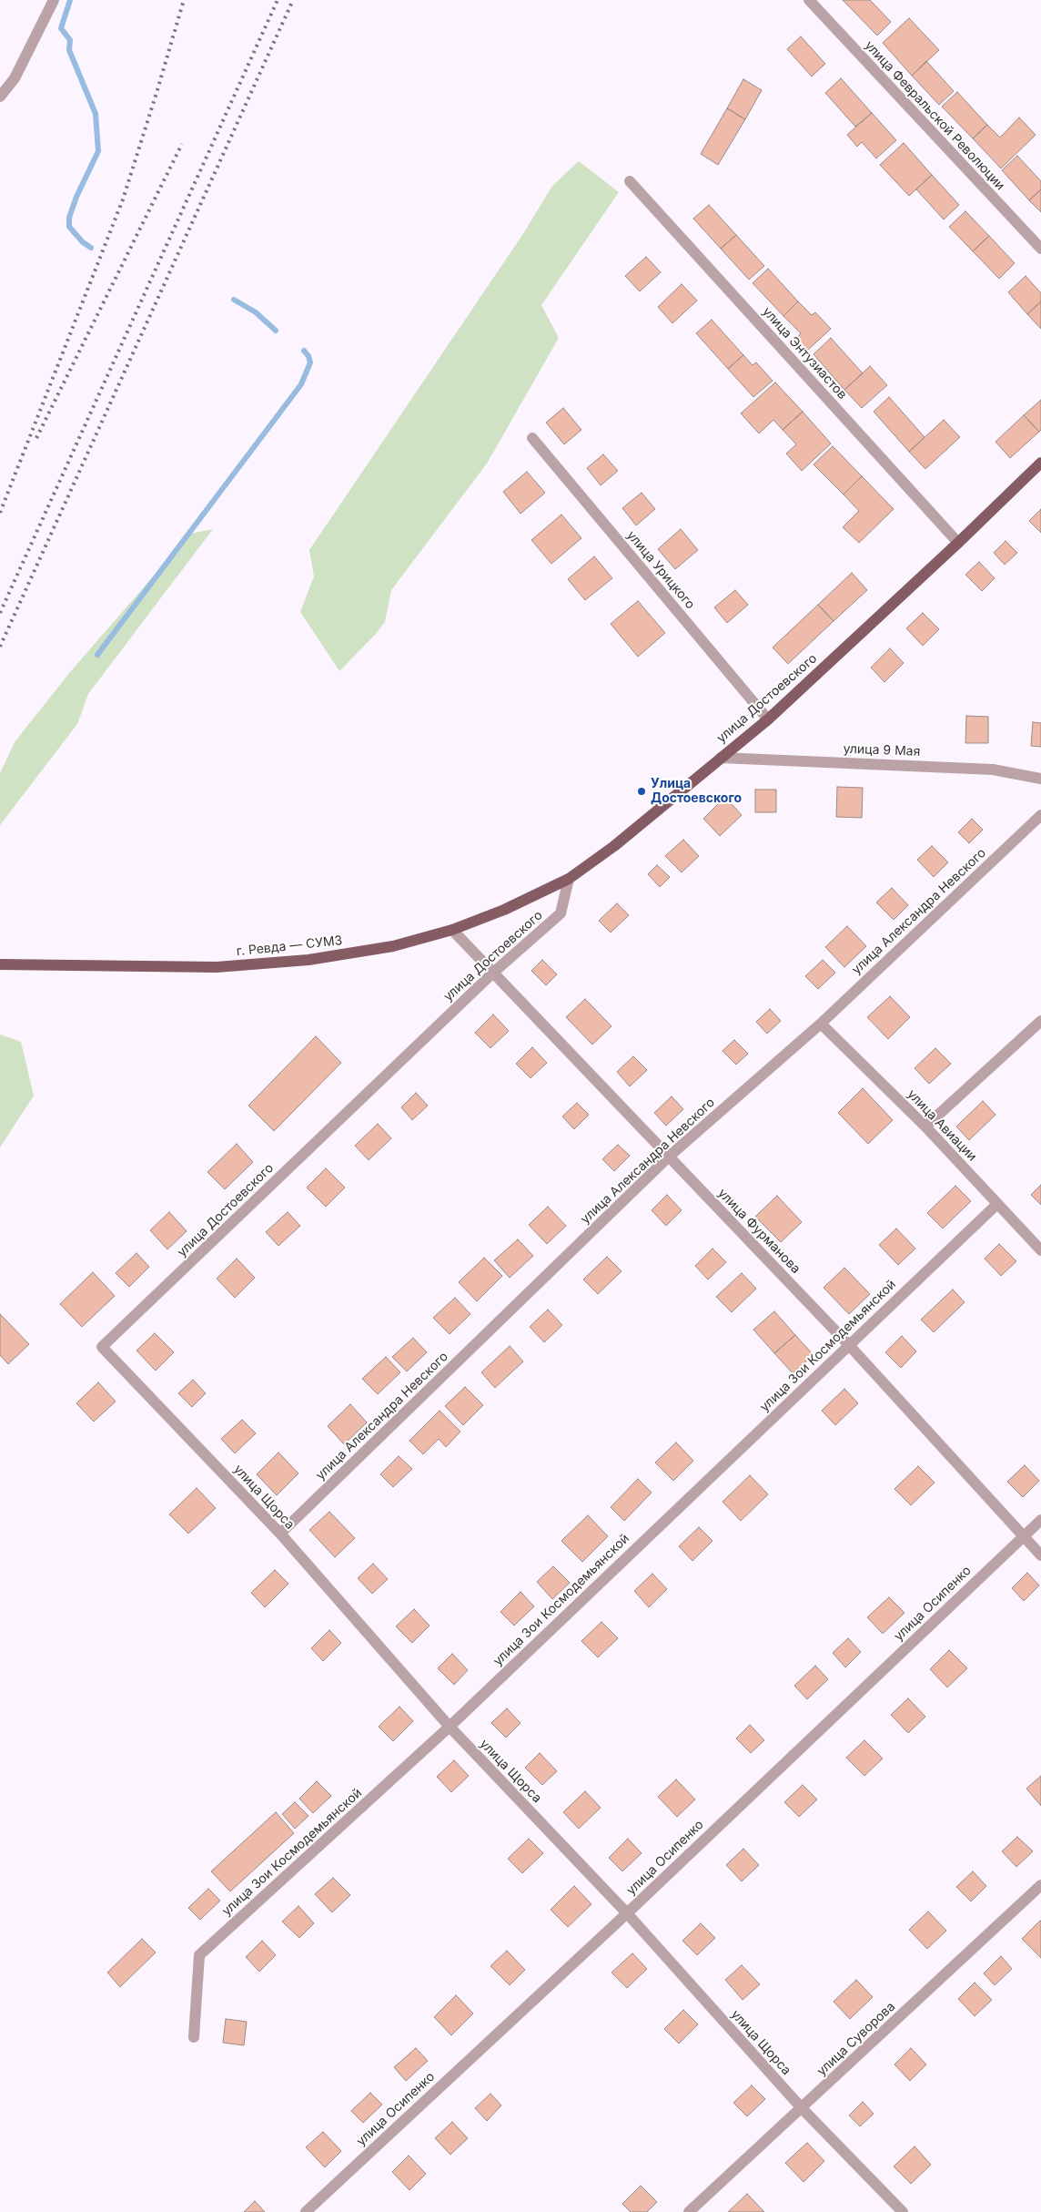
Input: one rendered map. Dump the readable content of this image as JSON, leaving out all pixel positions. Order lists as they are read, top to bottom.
{
  "streets": {
    "main road": ["улица Достоевского", "г. Ревда — СУМЗ"],
    "street": [
      "улица Февральской Революции",
      "улица Энтузиастов",
      "улица Урицкого",
      "улица 9 Мая",
      "улица Александра Невского",
      "улица Авиации",
      "улица Фурманова",
      "улица Зои Космодемьянской",
      "улица Щорса",
      "улица Осипенко",
      "улица Суворова"
    ]
  },
  "crossings": [
    ["улица Энтузиастов", "улица Достоевского"],
    ["улица Урицкого", "улица Достоевского"],
    ["улица Достоевского", "улица 9 Мая"],
    ["улица Достоевского", "г. Ревда — СУМЗ"],
    ["улица Достоевского", "улица Фурманова"],
    ["улица Достоевского", "улица Щорса"],
    ["улица Александра Невского", "улица Авиации"],
    ["улица Александра Невского", "улица Фурманова"],
    ["улица Александра Невского", "улица Щорса"],
    ["г. Ревда — СУМЗ", "улица Фурманова"],
    ["улица Авиации", "улица Зои Космодемьянской"],
    ["улица Фурманова", "улица Зои Космодемьянской"],
    ["улица Фурманова", "улица Осипенко"],
    ["улица Зои Космодемьянской", "улица Щорса"],
    ["улица Щорса", "улица Осипенко"],
    ["улица Щорса", "улица Суворова"]
  ],
  "places": ["Улица Достоевского"]
}
